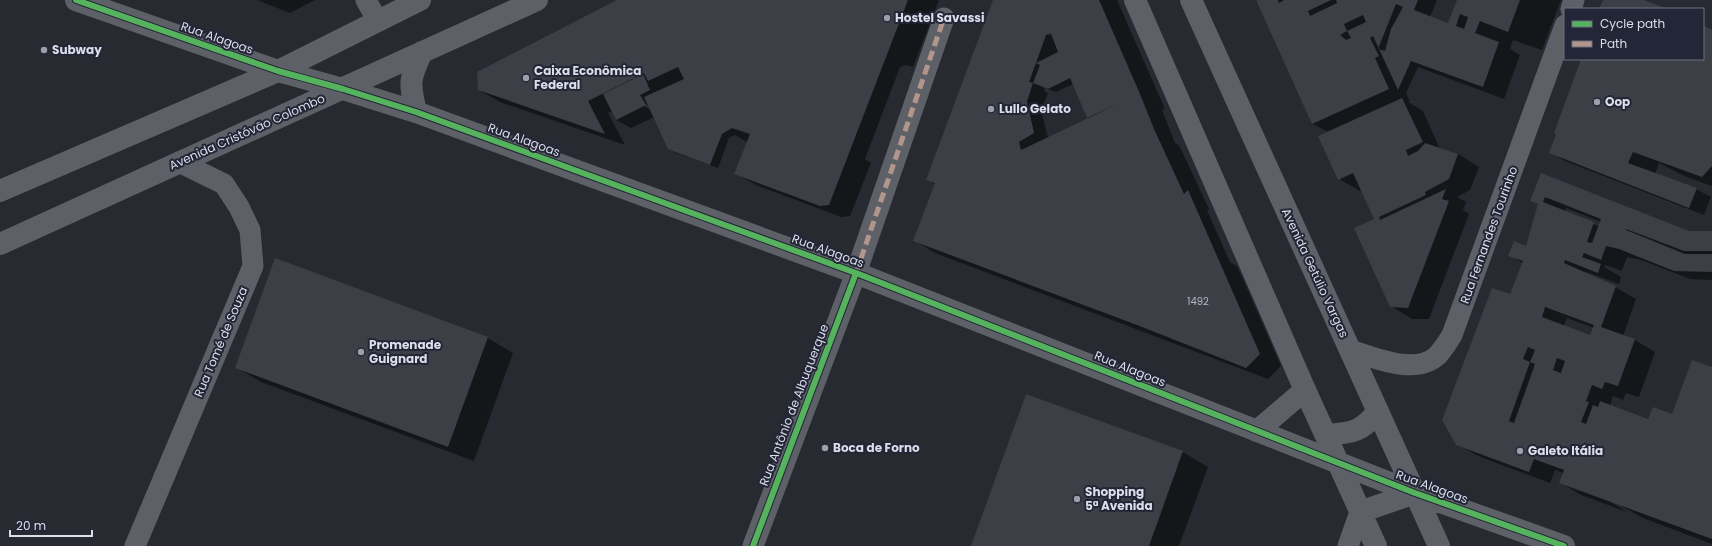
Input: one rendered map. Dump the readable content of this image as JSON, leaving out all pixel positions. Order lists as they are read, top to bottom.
{
  "streets": {
    "main road": ["Rua Alagoas", "Avenida Cristóvão Colombo", "Avenida Getúlio Vargas"],
    "street": ["Rua Fernandes Tourinho", "Rua Tomé de Souza", "Rua Antônio de Albuquerque"]
  },
  "crossings": [
    ["Rua Alagoas", "Avenida Cristóvão Colombo"],
    ["Rua Alagoas", "Avenida Getúlio Vargas"],
    ["Rua Alagoas", "Rua Antônio de Albuquerque"],
    ["Avenida Cristóvão Colombo", "Rua Tomé de Souza"],
    ["Rua Fernandes Tourinho", "Avenida Getúlio Vargas"]
  ],
  "places": [
    "Hostel Savassi",
    "Subway",
    "Caixa Econômica Federal",
    "Oop",
    "Lullo Gelato",
    "Promenade Guignard",
    "Boca de Forno",
    "Galeto Itália",
    "Shopping 5ª Avenida"
  ],
  "house_numbers": ["1492"],
  "legend": ["Cycle path", "Path"],
  "scale_bar": "20 m"
}
